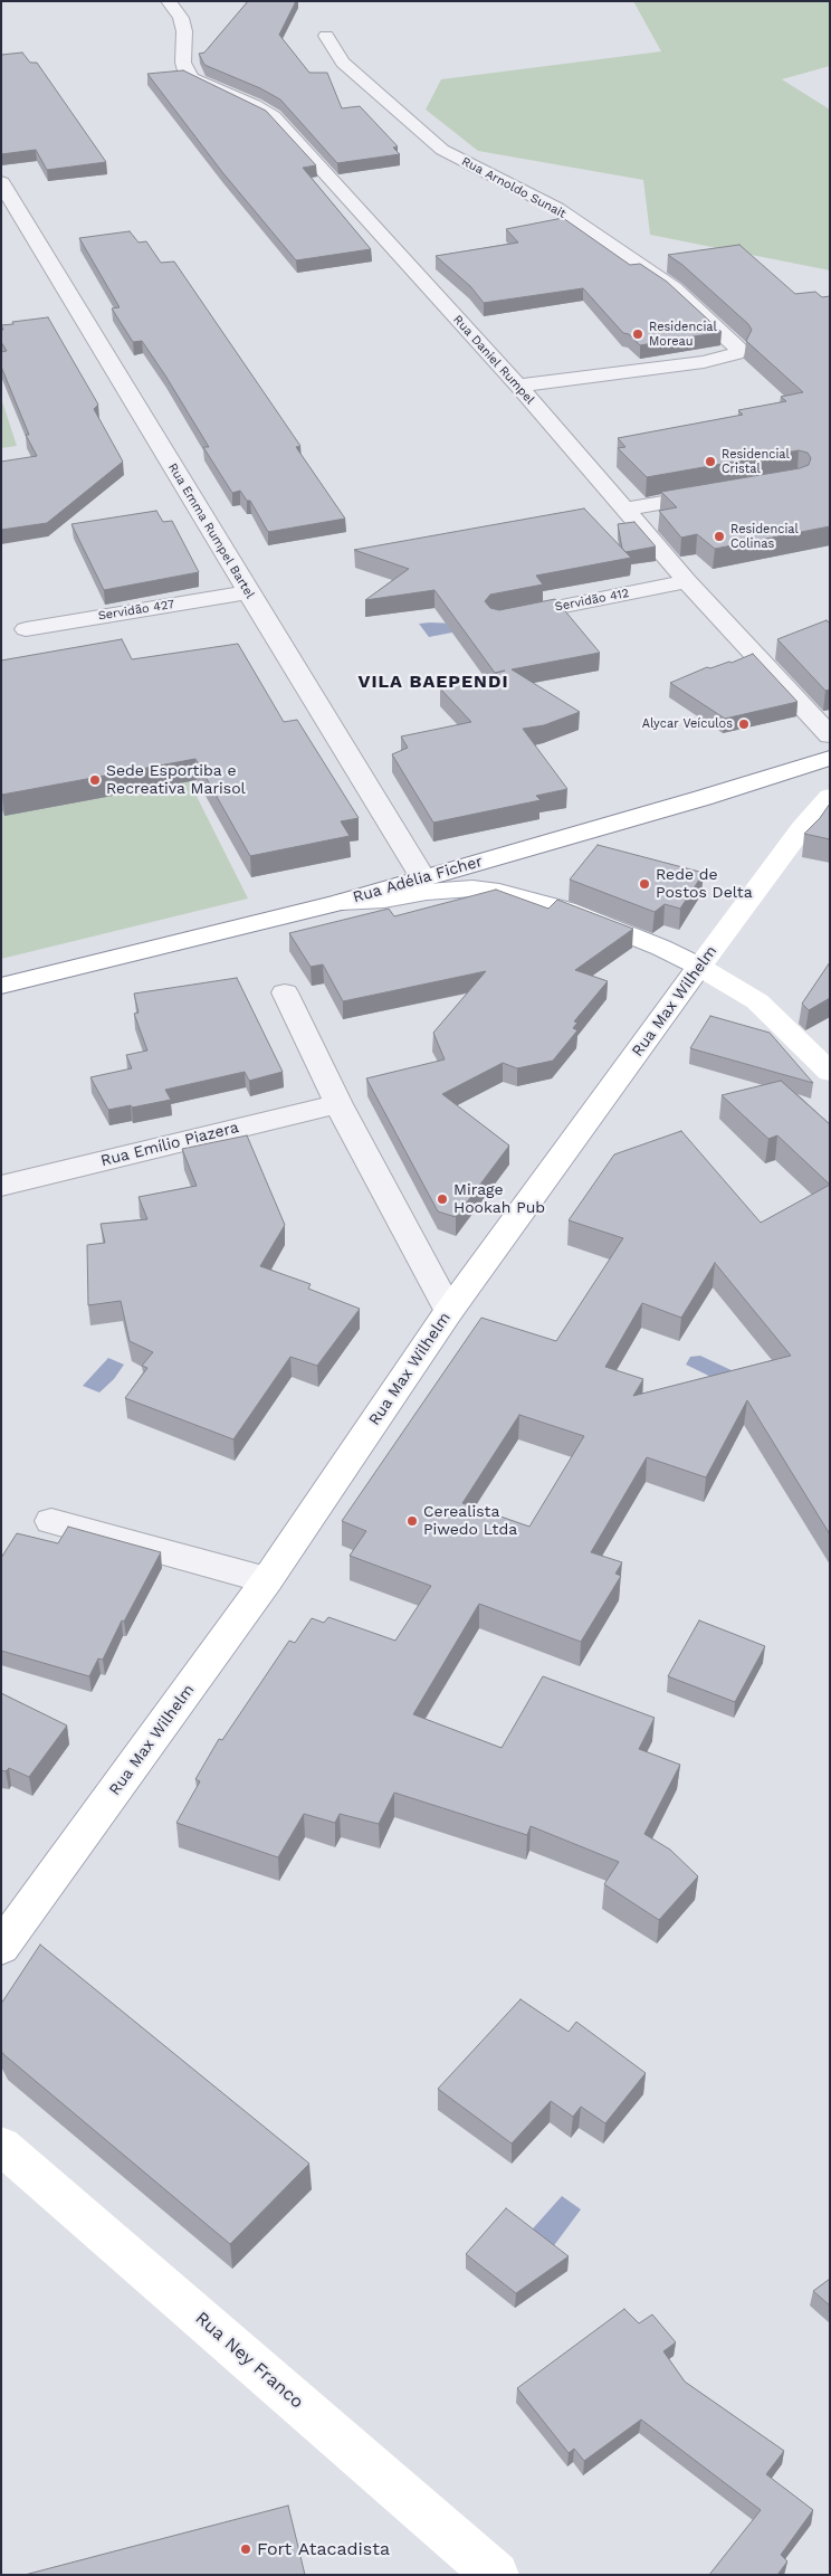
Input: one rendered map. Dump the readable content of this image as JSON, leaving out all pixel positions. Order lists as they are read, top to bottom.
{
  "streets": {
    "main road": ["Rua Adélia Ficher", "Rua Max Wilhelm", "Rua Ney Franco"],
    "street": [
      "Rua Arnoldo Sunait",
      "Rua Daniel Rumpel",
      "Rua Emma Rumpel Bartel",
      "Servidão 412",
      "Servidão 427",
      "Rua Emílio Piazera"
    ]
  },
  "crossings": [
    ["Rua Arnoldo Sunait", "Rua Daniel Rumpel"],
    ["Rua Daniel Rumpel", "Servidão 412"],
    ["Rua Emma Rumpel Bartel", "Servidão 427"],
    ["Rua Emma Rumpel Bartel", "Rua Adélia Ficher"]
  ],
  "districts": ["VILA BAEPENDI"],
  "places": [
    "Residencial Moreau",
    "Residencial Cristal",
    "Residencial Colinas",
    "Alycar Veículos",
    "Sede Esportiba e Recreativa Marisol",
    "Rede de Postos Delta",
    "Mirage Hookah Pub",
    "Cerealista Piwedo Ltda",
    "Fort Atacadista"
  ]
}
